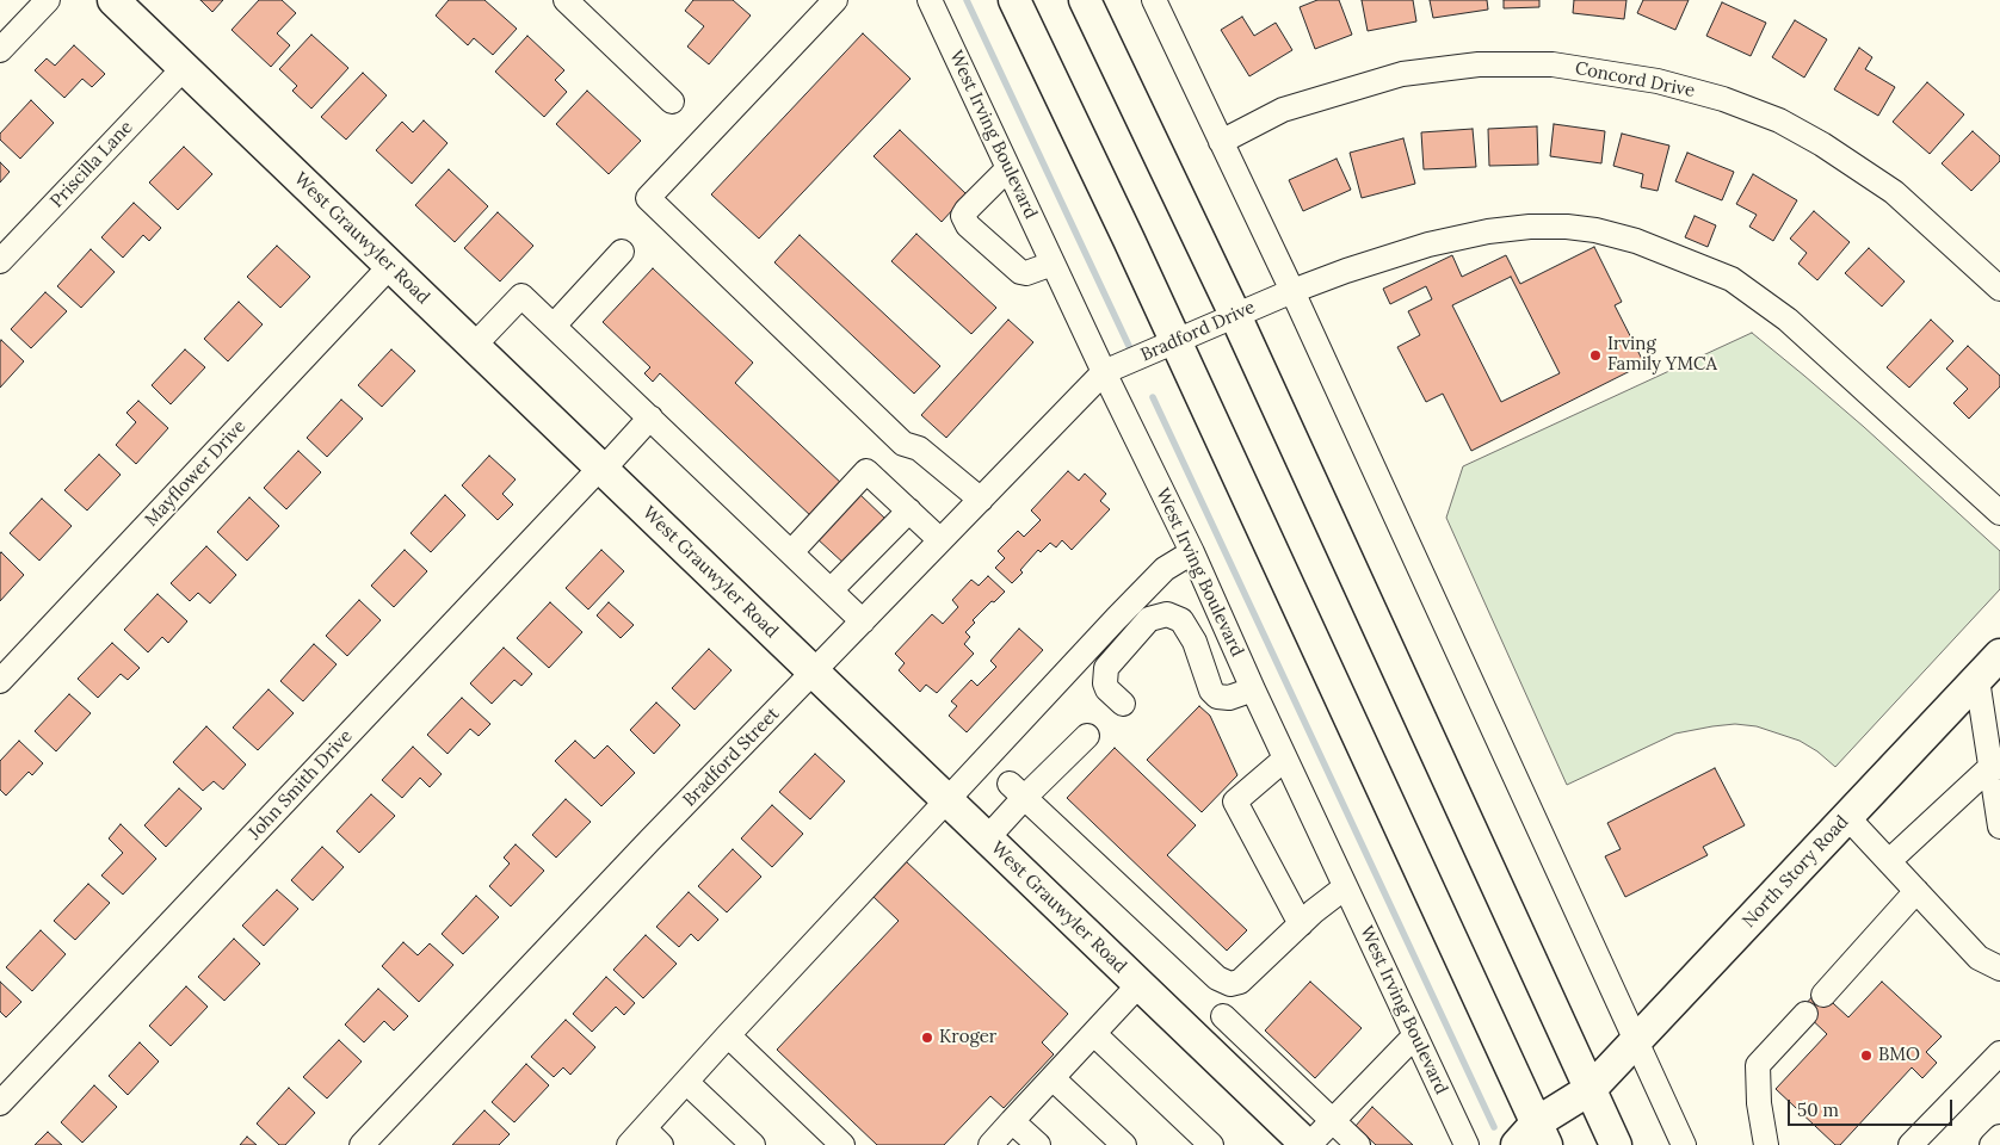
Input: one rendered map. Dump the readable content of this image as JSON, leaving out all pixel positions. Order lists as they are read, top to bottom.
{
  "streets": {
    "main road": ["West Grauwyler Road", "North Story Road"],
    "street": [
      "Concord Drive",
      "West Irving Boulevard",
      "Priscilla Lane",
      "Bradford Drive",
      "Mayflower Drive",
      "Bradford Street",
      "John Smith Drive"
    ]
  },
  "crossings": [
    ["West Irving Boulevard", "Bradford Drive"],
    ["West Irving Boulevard", "Bradford Street"],
    ["Priscilla Lane", "West Grauwyler Road"],
    ["West Grauwyler Road", "Mayflower Drive"],
    ["West Grauwyler Road", "Bradford Street"],
    ["West Grauwyler Road", "John Smith Drive"],
    ["Bradford Drive", "Bradford Street"]
  ],
  "places": ["Irving Family YMCA", "Kroger", "BMO"],
  "scale_bar": "50 m"
}
